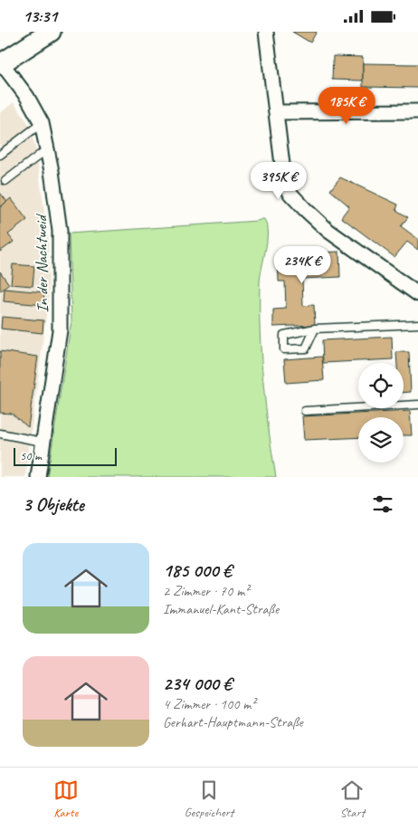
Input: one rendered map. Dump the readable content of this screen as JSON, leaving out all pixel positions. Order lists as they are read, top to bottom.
{
  "streets": {
    "street": ["In der Nachtweid"]
  },
  "scale_bar": "50 m",
  "page": {
    "status": "13:31",
    "price": ["185K €", "395K €", "234K €"],
    "scale": "50 m",
    "heading": "3 Objekte",
    "list": [
      {
        "name": "185 000 €",
        "note": "2 Zimmer · 70 m² · Immanuel-Kant-Straße"
      },
      {
        "name": "234 000 €",
        "note": "4 Zimmer · 100 m² · Gerhart-Hauptmann-Straße"
      }
    ],
    "tabs": ["Karte", "Gespeichert", "Start"]
  }
}
